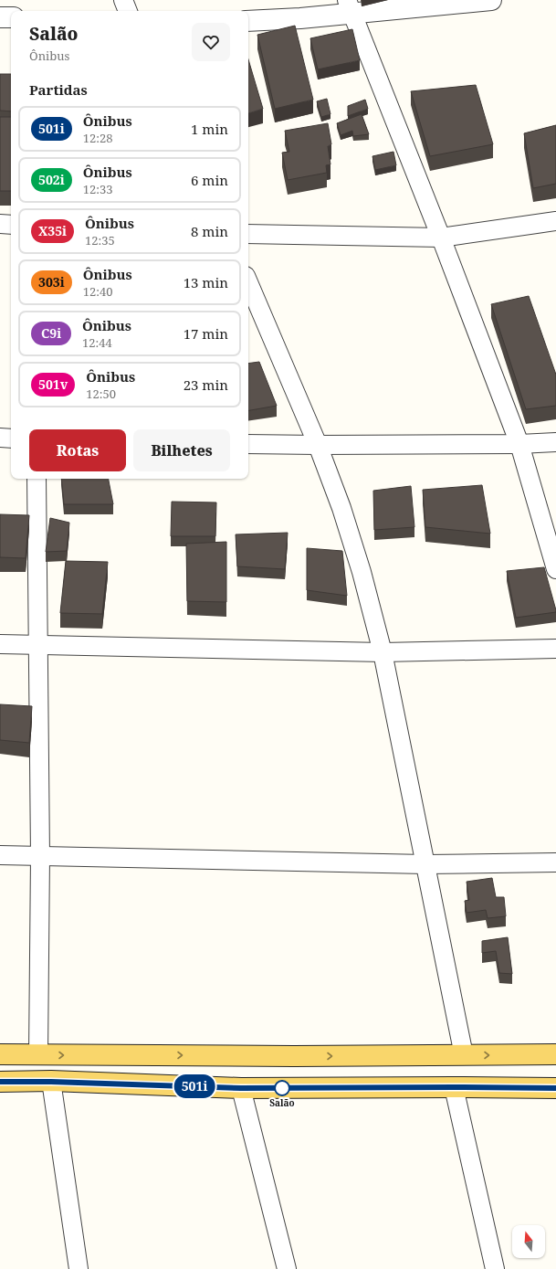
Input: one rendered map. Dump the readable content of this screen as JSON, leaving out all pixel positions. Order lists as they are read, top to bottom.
{
  "places": ["Salão"],
  "lines": ["bus line 501i"],
  "north": "top",
  "page": {
    "on_map": "501i",
    "heading": [
      ["Salão", "Ônibus"],
      "Partidas"
    ],
    "list": [
      {
        "mark": "501i",
        "name": "Ônibus",
        "note": "12:28",
        "value": "1 min"
      },
      {
        "mark": "502i",
        "name": "Ônibus",
        "note": "12:33",
        "value": "6 min"
      },
      {
        "mark": "X35i",
        "name": "Ônibus",
        "note": "12:35",
        "value": "8 min"
      },
      {
        "mark": "303i",
        "name": "Ônibus",
        "note": "12:40",
        "value": "13 min"
      },
      {
        "mark": "C9i",
        "name": "Ônibus",
        "note": "12:44",
        "value": "17 min"
      },
      {
        "mark": "501v",
        "name": "Ônibus",
        "note": "12:50",
        "value": "23 min"
      }
    ],
    "buttons": ["Rotas", "Bilhetes"]
  }
}
